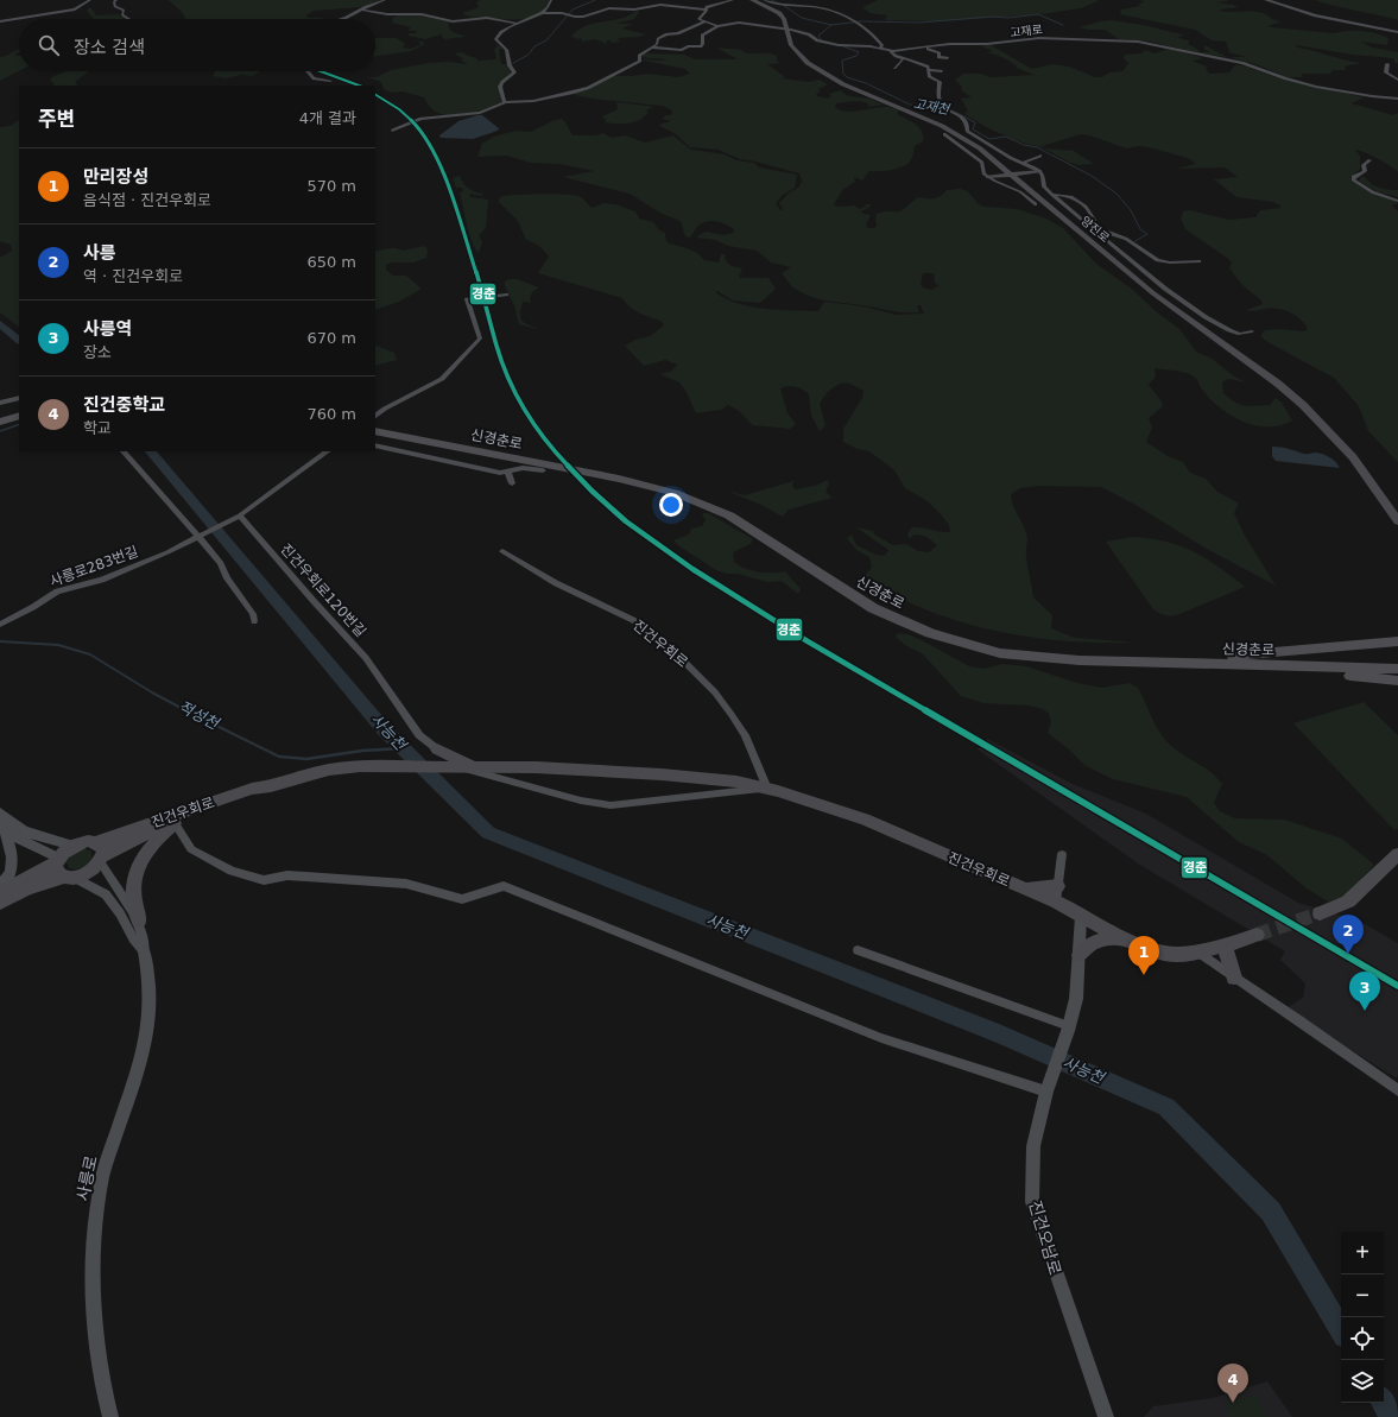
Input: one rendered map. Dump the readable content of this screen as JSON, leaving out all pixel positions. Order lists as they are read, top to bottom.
{
  "streets": {
    "highway": ["신경춘로"],
    "main road": ["양진로", "진건우회로"],
    "street": [
      "고재로",
      "사릉로283번길",
      "진건우회로120번길",
      "사릉로",
      "진건오남로"
    ]
  },
  "crossings": [
    ["고재로", "양진로"],
    ["사릉로283번길", "진건우회로120번길"],
    ["진건우회로120번길", "진건우회로"],
    ["진건우회로", "사릉로"],
    ["진건우회로", "진건오남로"]
  ],
  "water": ["고재천", "적성천", "사능천"],
  "lines": ["transit line 경춘"],
  "page": {
    "search": "장소 검색",
    "heading": ["주변", "4개 결과"],
    "list": [
      {
        "mark": "1",
        "name": "만리장성",
        "note": "음식점 · 진건우회로",
        "value": "570 m"
      },
      {
        "mark": "2",
        "name": "사릉",
        "note": "역 · 진건우회로",
        "value": "650 m"
      },
      {
        "mark": "3",
        "name": "사릉역",
        "note": "장소",
        "value": "670 m"
      },
      {
        "mark": "4",
        "name": "진건중학교",
        "note": "학교",
        "value": "760 m"
      }
    ],
    "pins": [
      "2",
      "1",
      "3",
      "4"
    ],
    "map_buttons": ["+", "−"]
  }
}
